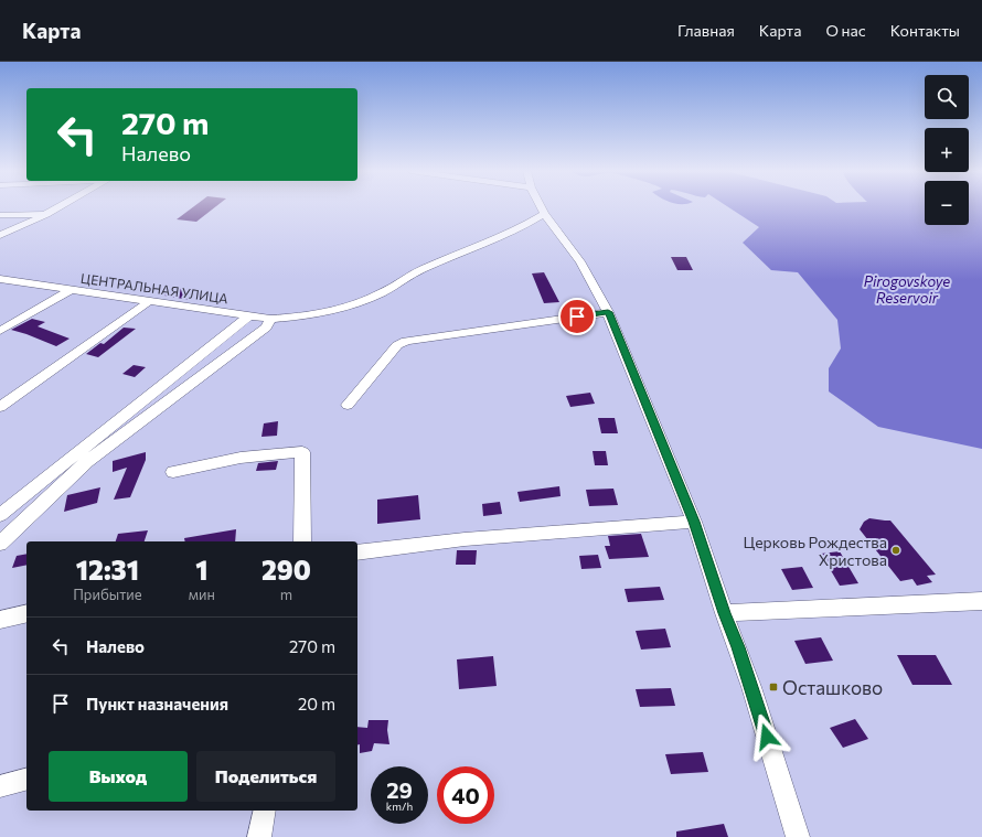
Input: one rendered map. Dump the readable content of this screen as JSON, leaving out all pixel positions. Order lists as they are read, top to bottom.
{
  "streets": {
    "street": ["ЦЕНТРАЛЬНАЯ УЛИЦА"]
  },
  "water": ["Pirogovskoye Reservoir"],
  "places": {
    "other": ["Церковь Рождества Христова"],
    "transit": ["Осташково"]
  },
  "page": {
    "header": "Карта",
    "nav": [
      "Главная",
      "Карта",
      "О нас",
      "Контакты"
    ],
    "map_buttons": ["+", "−"],
    "turn": ["270 m", "Налево"],
    "eta": [
      "12:31",
      "Прибытие",
      "1",
      "мин",
      "290",
      "m"
    ],
    "list": [
      {
        "name": "Налево",
        "value": "270 m"
      },
      {
        "name": "Пункт назначения",
        "value": "20 m"
      }
    ],
    "buttons": ["Выход", "Поделиться"],
    "speed": "29 km/h",
    "limit": "40"
  }
}
